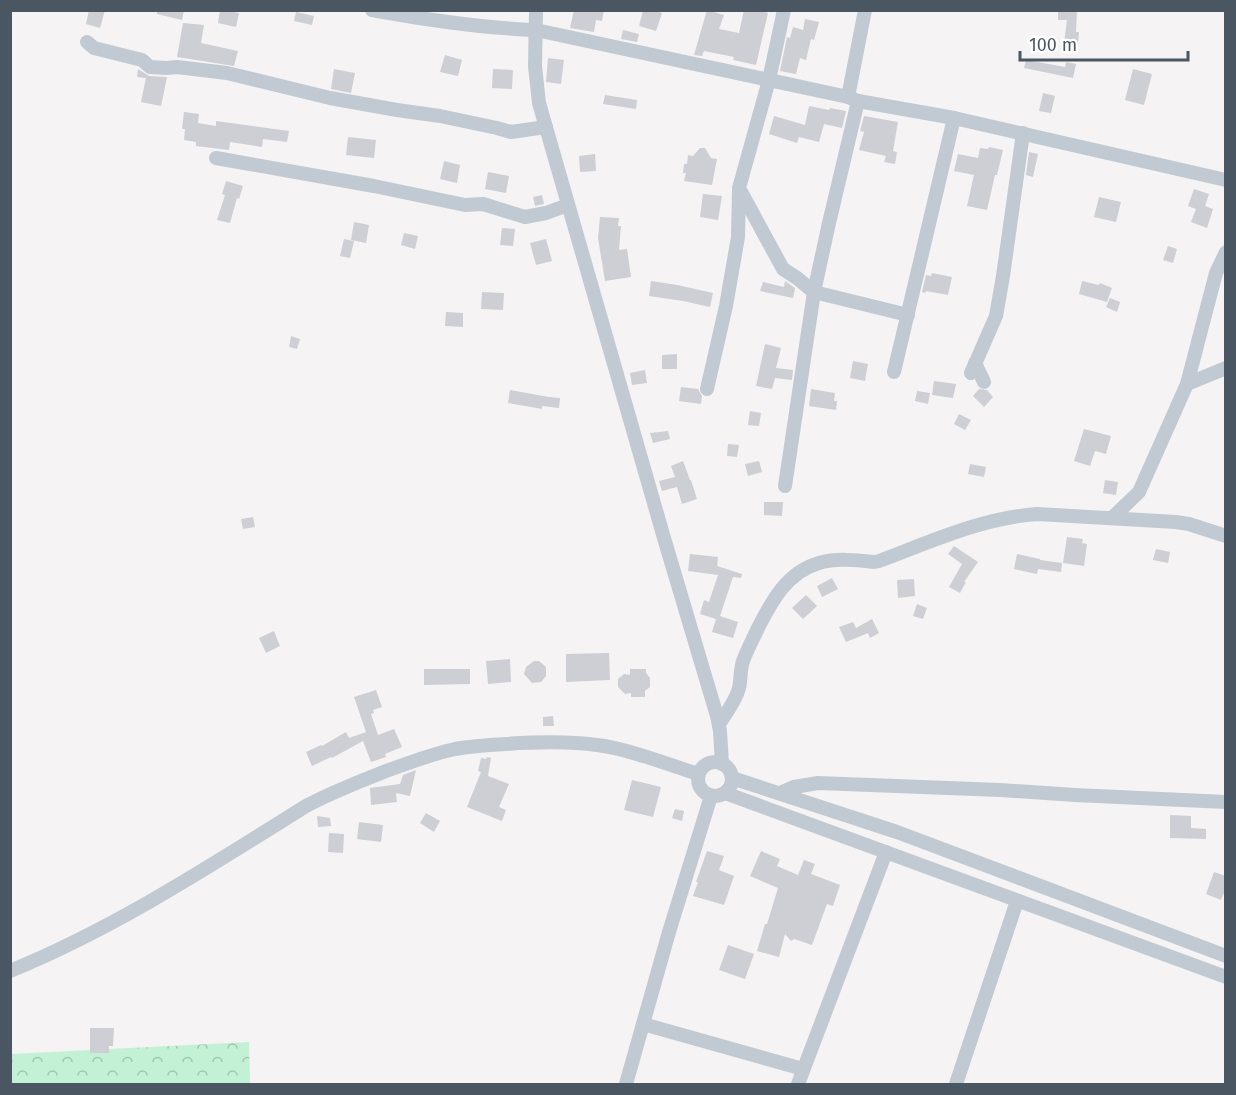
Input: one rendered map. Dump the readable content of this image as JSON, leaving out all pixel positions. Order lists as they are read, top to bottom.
{
  "scale_bar": "100 m"
}
